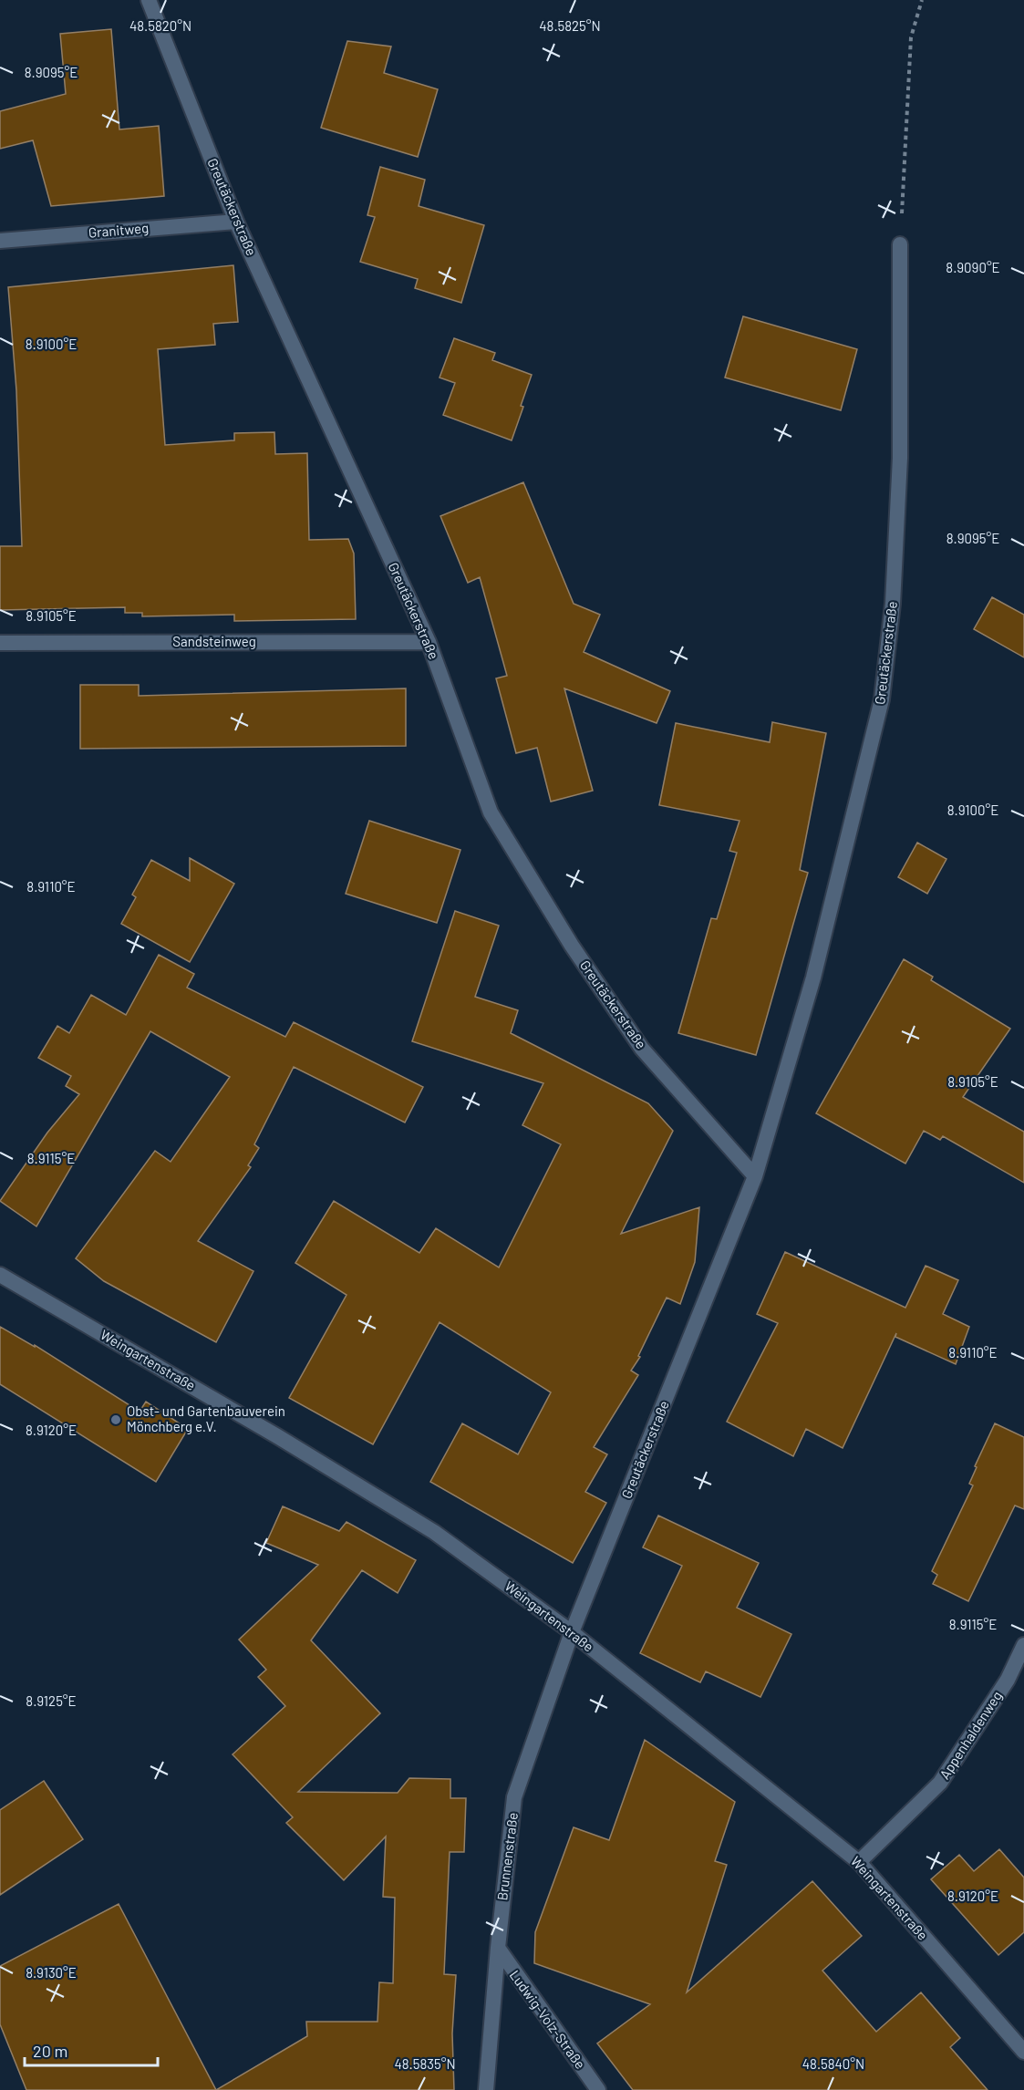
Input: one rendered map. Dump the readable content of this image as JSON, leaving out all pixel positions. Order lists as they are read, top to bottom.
{
  "streets": {
    "street": [
      "Greutäckerstraße",
      "Granitweg",
      "Sandsteinweg",
      "Weingartenstraße",
      "Appenhaldenweg",
      "Brunnenstraße",
      "Ludwig-Volz-Straße"
    ]
  },
  "crossings": [
    ["Greutäckerstraße", "Granitweg"],
    ["Greutäckerstraße", "Sandsteinweg"],
    ["Greutäckerstraße", "Weingartenstraße"],
    ["Greutäckerstraße", "Brunnenstraße"],
    ["Weingartenstraße", "Appenhaldenweg"],
    ["Weingartenstraße", "Brunnenstraße"],
    ["Brunnenstraße", "Ludwig-Volz-Straße"]
  ],
  "places": ["Obst- und Gartenbauverein Mönchberg e.V."],
  "scale_bar": "20 m",
  "coordinates": [
    "48.5820°N",
    "48.5825°N",
    "8.9095°E",
    "8.9090°E",
    "8.9100°E",
    "8.9105°E",
    "8.9110°E",
    "8.9115°E",
    "8.9120°E",
    "8.9125°E",
    "8.9130°E",
    "48.5835°N",
    "48.5840°N"
  ]
}
